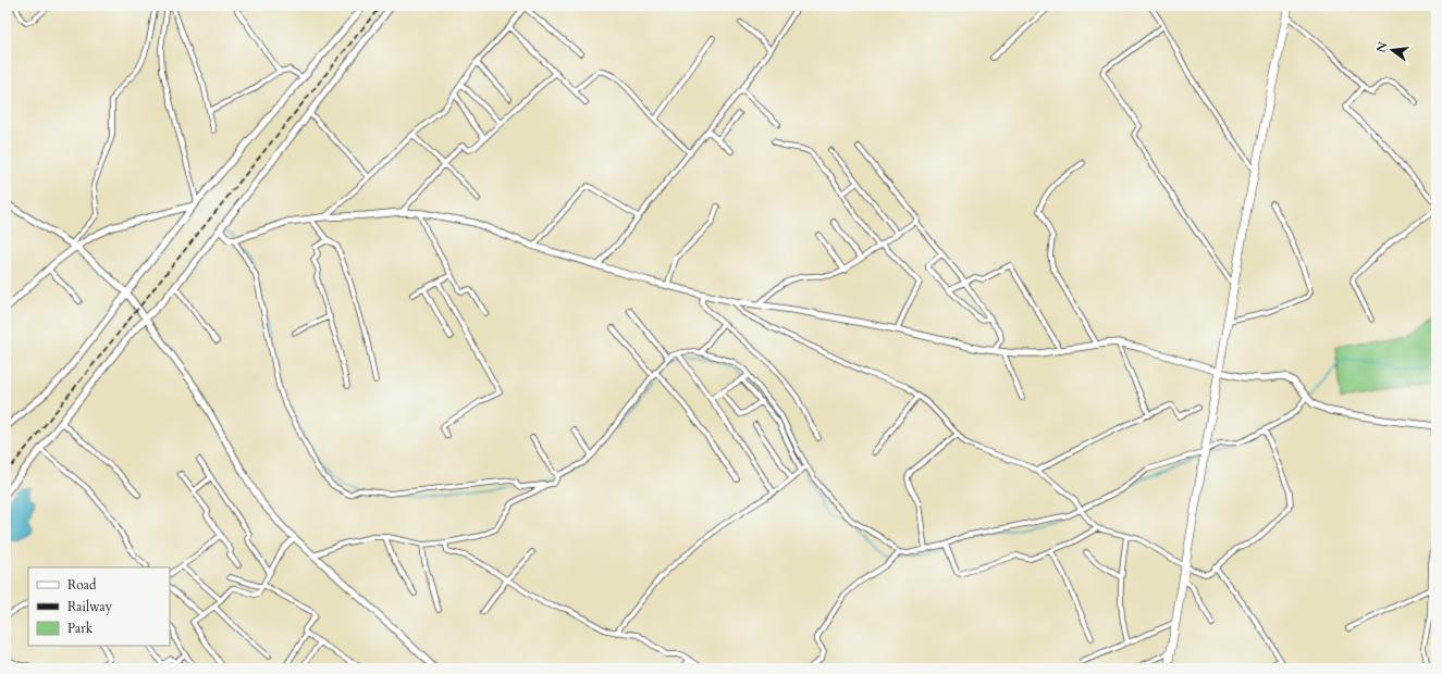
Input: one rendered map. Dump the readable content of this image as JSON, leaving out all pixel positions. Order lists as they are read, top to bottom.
{
  "legend": ["Road", "Railway", "Park"],
  "north": "left"
}
